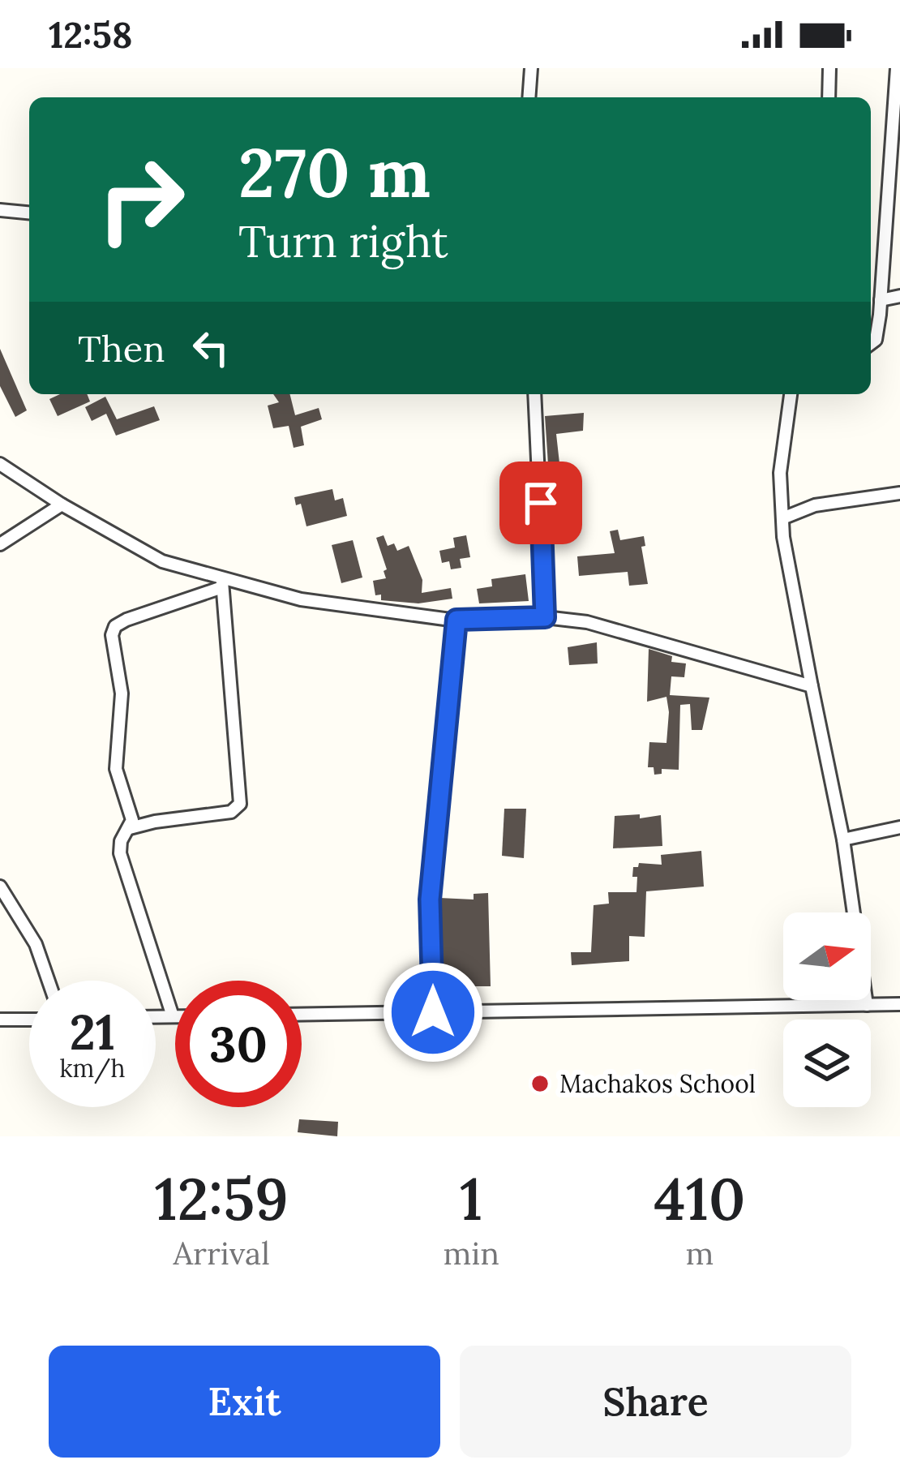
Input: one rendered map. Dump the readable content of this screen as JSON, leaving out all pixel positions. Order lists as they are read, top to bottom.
{
  "places": ["Machakos School"],
  "north": "right",
  "page": {
    "status": "12:58",
    "turn": ["270 m", "Turn right"],
    "then": "Then",
    "speed": "21 km/h",
    "limit": "30",
    "eta": [
      "12:59",
      "Arrival",
      "1",
      "min",
      "410",
      "m"
    ],
    "buttons": ["Exit", "Share"]
  }
}
